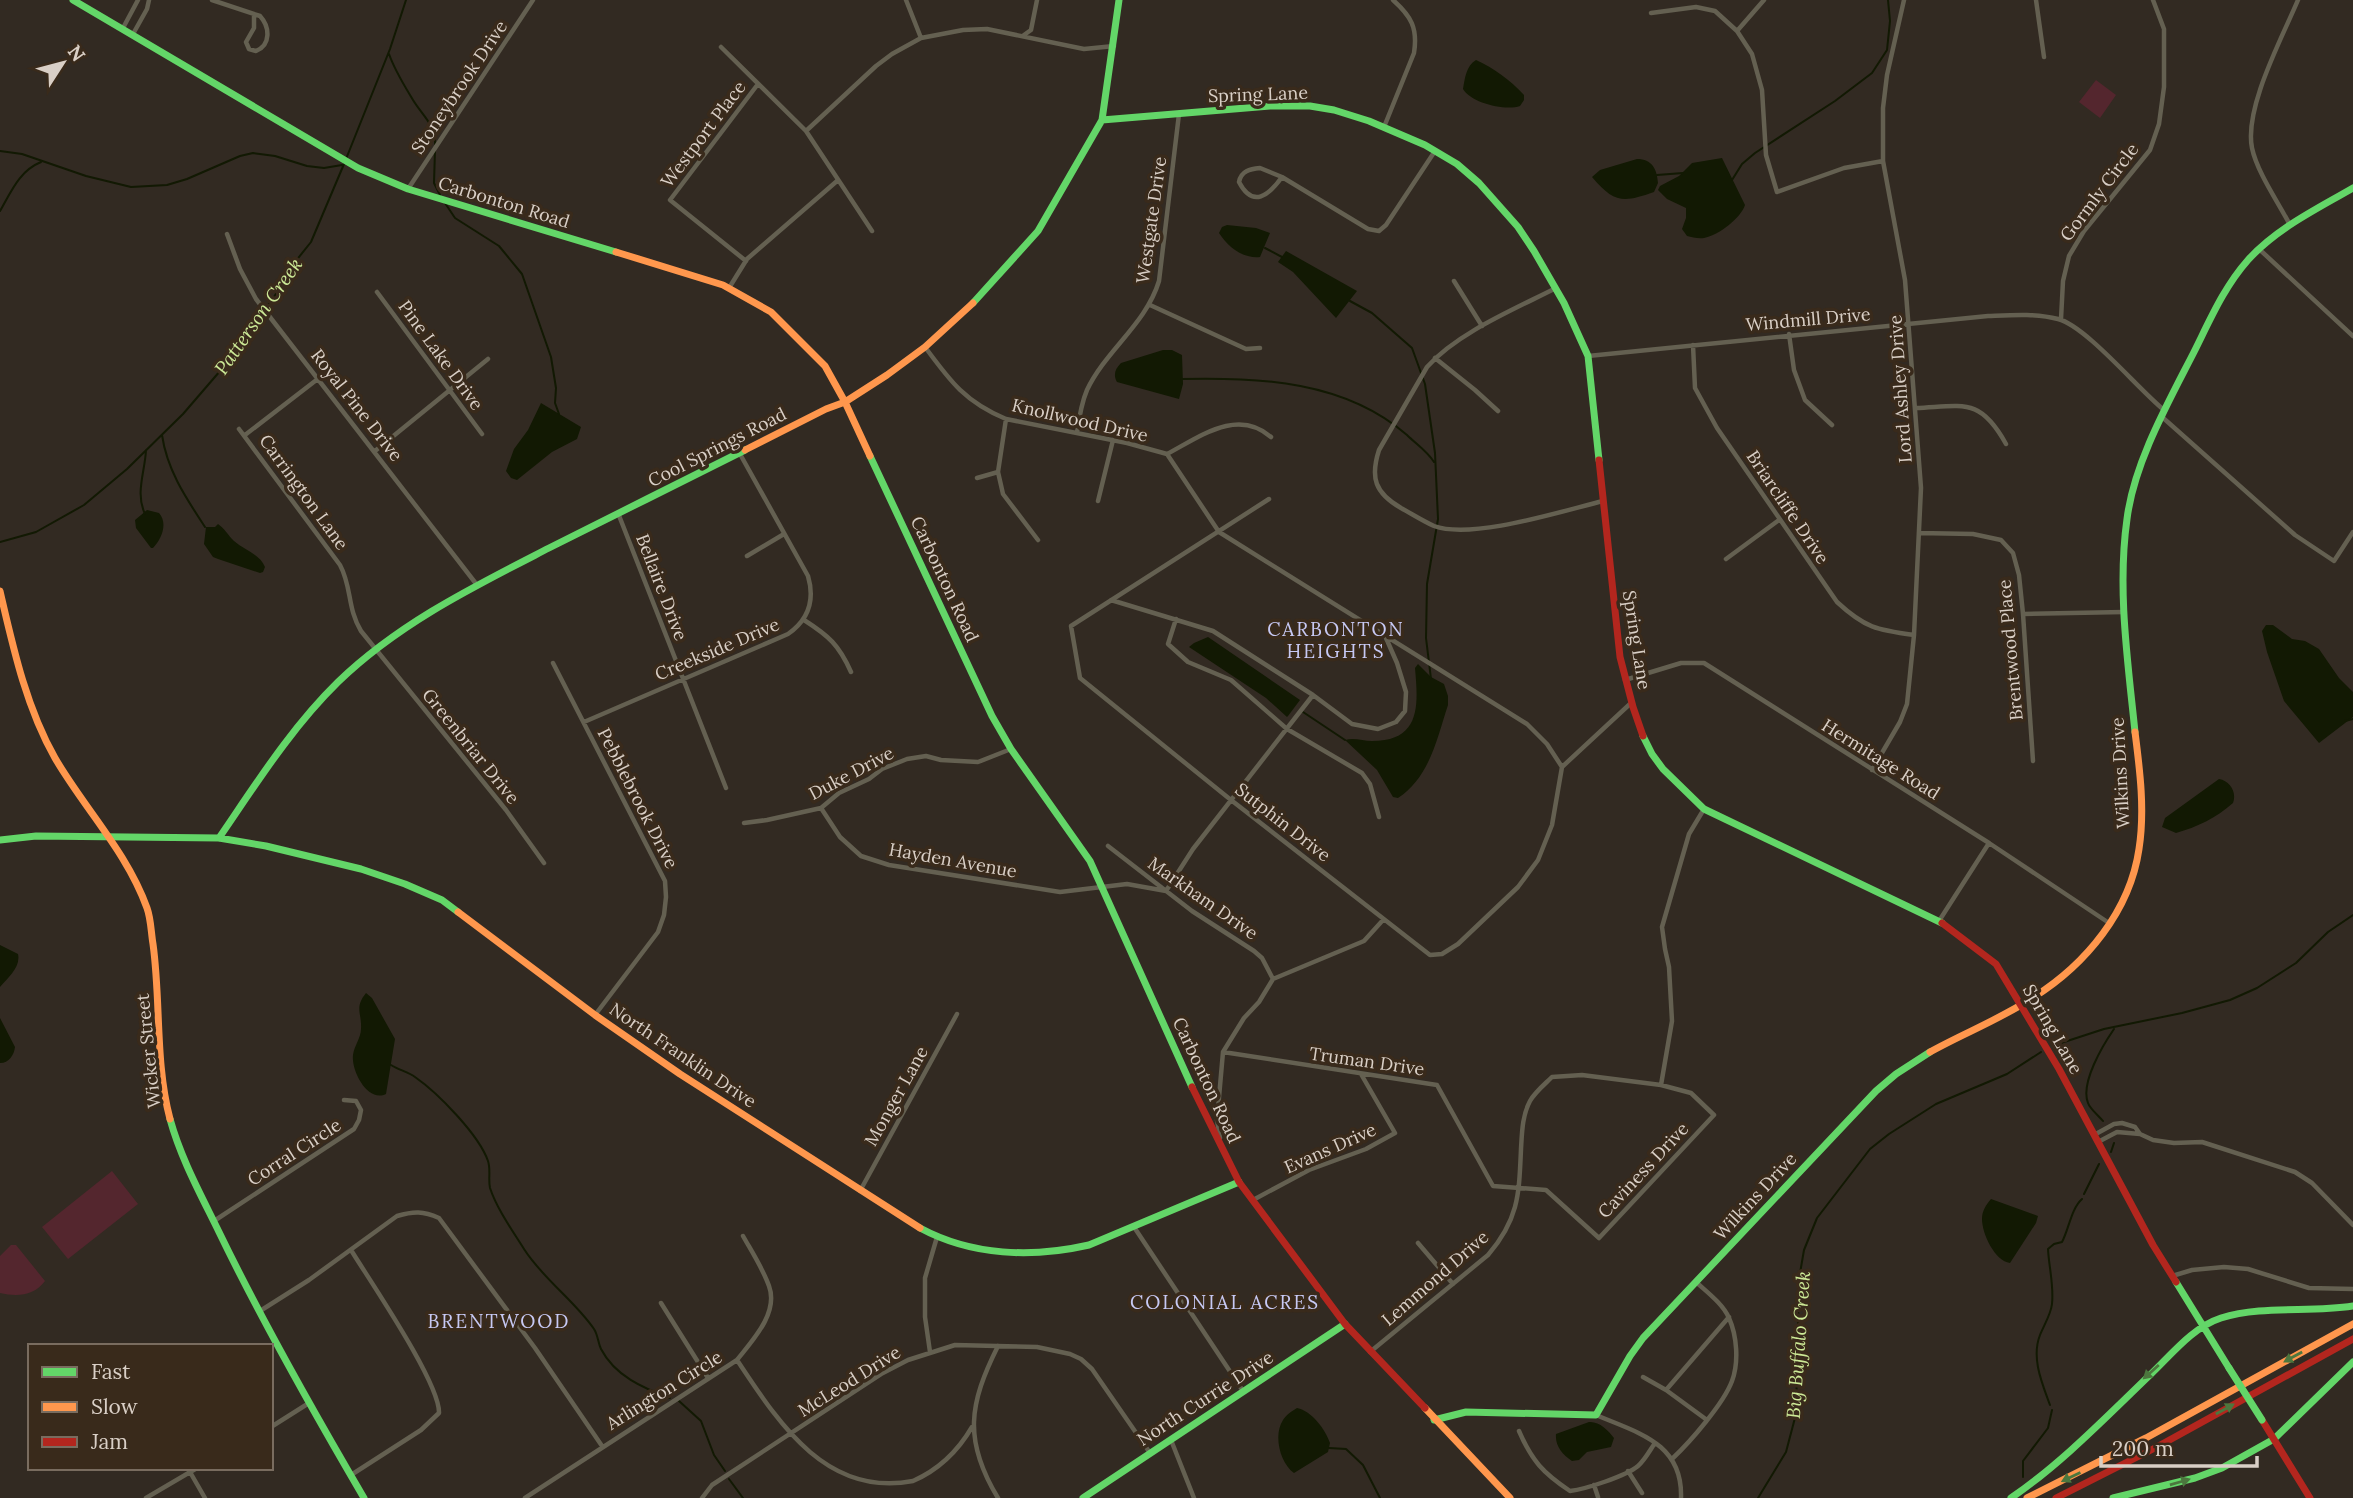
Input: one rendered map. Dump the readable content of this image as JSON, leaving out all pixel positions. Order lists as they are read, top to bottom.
{
  "streets": {
    "main road": [
      "Spring Lane",
      "Carbonton Road",
      "Cool Springs Road",
      "Wilkins Drive",
      "Wicker Street",
      "North Franklin Drive",
      "North Currie Drive"
    ],
    "street": [
      "Stoneybrook Drive",
      "Westport Place",
      "Gormly Circle",
      "Westgate Drive",
      "Windmill Drive",
      "Pine Lake Drive",
      "Lord Ashley Drive",
      "Royal Pine Drive",
      "Knollwood Drive",
      "Carrington Lane",
      "Briarcliffe Drive",
      "Bellaire Drive",
      "Creekside Drive",
      "Brentwood Place",
      "Greenbriar Drive",
      "Hermitage Road",
      "Duke Drive",
      "Pebblebrook Drive",
      "Sutphin Drive",
      "Hayden Avenue",
      "Markham Drive",
      "Truman Drive",
      "Monger Lane",
      "Evans Drive",
      "Corral Circle",
      "Caviness Drive",
      "Lemmond Drive",
      "McLeod Drive",
      "Arlington Circle"
    ]
  },
  "crossings": [
    ["Stoneybrook Drive", "Carbonton Road"],
    ["Spring Lane", "Westgate Drive"],
    ["Spring Lane", "Windmill Drive"],
    ["Spring Lane", "Cool Springs Road"],
    ["Spring Lane", "Hermitage Road"],
    ["Spring Lane", "Wilkins Drive"],
    ["Gormly Circle", "Windmill Drive"],
    ["Carbonton Road", "Cool Springs Road"],
    ["Carbonton Road", "Duke Drive"],
    ["Carbonton Road", "Hayden Avenue"],
    ["Carbonton Road", "North Franklin Drive"],
    ["Carbonton Road", "Evans Drive"],
    ["Carbonton Road", "Lemmond Drive"],
    ["Carbonton Road", "North Currie Drive"],
    ["Westgate Drive", "Knollwood Drive"],
    ["Windmill Drive", "Lord Ashley Drive"],
    ["Windmill Drive", "Briarcliffe Drive"],
    ["Windmill Drive", "Wilkins Drive"],
    ["Lord Ashley Drive", "Briarcliffe Drive"],
    ["Lord Ashley Drive", "Brentwood Place"],
    ["Lord Ashley Drive", "Hermitage Road"],
    ["Royal Pine Drive", "Cool Springs Road"],
    ["Knollwood Drive", "Cool Springs Road"],
    ["Knollwood Drive", "Sutphin Drive"],
    ["Cool Springs Road", "Carrington Lane"],
    ["Cool Springs Road", "Bellaire Drive"],
    ["Cool Springs Road", "Creekside Drive"],
    ["Cool Springs Road", "Greenbriar Drive"],
    ["Cool Springs Road", "North Franklin Drive"],
    ["Carrington Lane", "Greenbriar Drive"],
    ["Bellaire Drive", "Creekside Drive"],
    ["Creekside Drive", "Pebblebrook Drive"],
    ["Hermitage Road", "Wilkins Drive"],
    ["Duke Drive", "Hayden Avenue"],
    ["Pebblebrook Drive", "North Franklin Drive"],
    ["Hayden Avenue", "Markham Drive"],
    ["Wicker Street", "North Franklin Drive"],
    ["Wicker Street", "Corral Circle"],
    ["North Franklin Drive", "Monger Lane"],
    ["Truman Drive", "Evans Drive"],
    ["Truman Drive", "Caviness Drive"],
    ["Truman Drive", "Lemmond Drive"],
    ["Caviness Drive", "Lemmond Drive"],
    ["McLeod Drive", "North Currie Drive"]
  ],
  "districts": ["CARBONTON HEIGHTS", "COLONIAL ACRES", "BRENTWOOD"],
  "water": ["Patterson Creek", "Big Buffalo Creek"],
  "legend": ["Fast", "Slow", "Jam"],
  "scale_bar": "200 m",
  "north": "top right"
}
